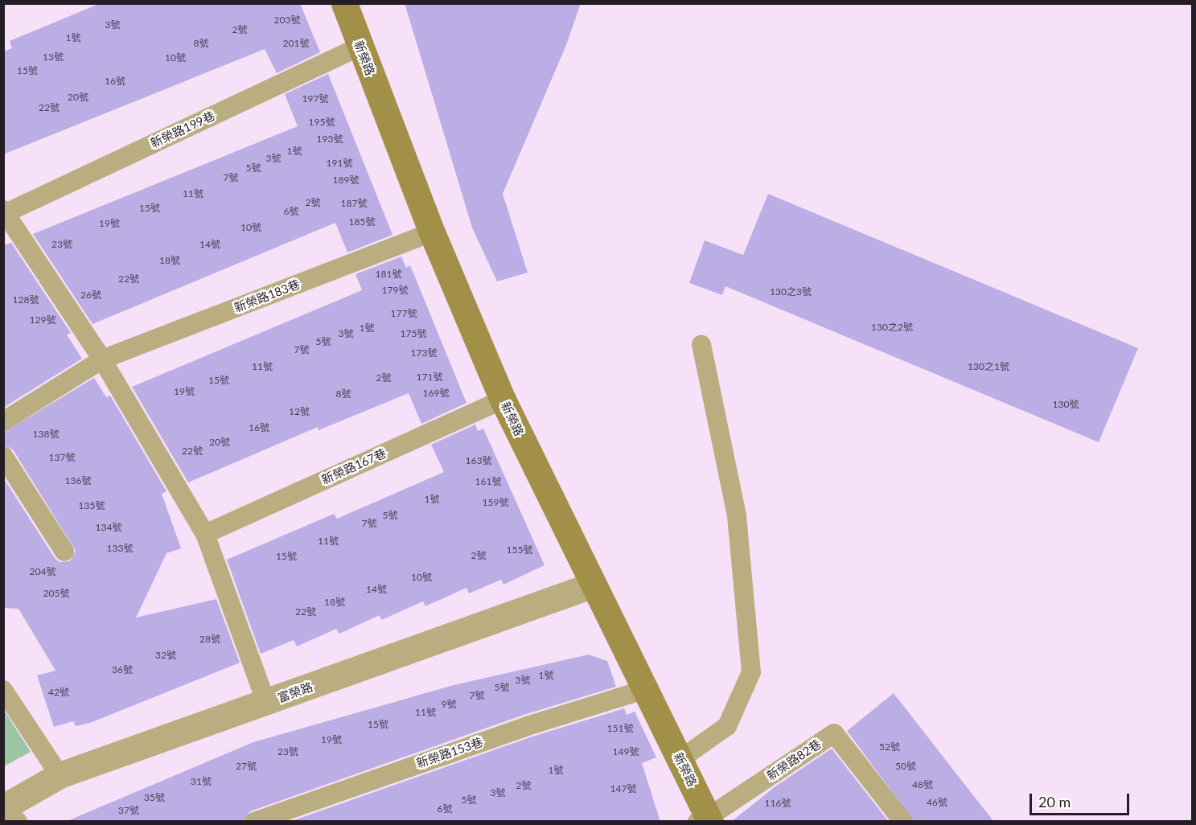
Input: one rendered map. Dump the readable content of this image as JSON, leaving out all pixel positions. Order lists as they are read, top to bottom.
{
  "streets": {
    "street": ["新榮路", "富榮路"],
    "lane": [
      "新榮路199巷",
      "新榮路183巷",
      "新榮路167巷",
      "新榮路153巷",
      "新榮路82巷"
    ]
  },
  "crossings": [
    ["新榮路", "新榮路199巷"],
    ["新榮路", "新榮路183巷"],
    ["新榮路", "新榮路167巷"],
    ["新榮路", "富榮路"],
    ["新榮路", "新榮路153巷"],
    ["新榮路", "新榮路82巷"]
  ],
  "house_numbers": [
    "203號",
    "3號",
    "2號",
    "1號",
    "8號",
    "201號",
    "13號",
    "10號",
    "15號",
    "16號",
    "20號",
    "197號",
    "22號",
    "195號",
    "193號",
    "1號",
    "3號",
    "191號",
    "5號",
    "7號",
    "189號",
    "11號",
    "2號",
    "187號",
    "15號",
    "6號",
    "185號",
    "19號",
    "10號",
    "23號",
    "14號",
    "18號",
    "181號",
    "22號",
    "179號",
    "130之3號",
    "26號",
    "128號",
    "177號",
    "129號",
    "130之2號",
    "1號",
    "3號",
    "175號",
    "5號",
    "7號",
    "173號",
    "11號",
    "130之1號",
    "171號",
    "2號",
    "15號",
    "19號",
    "169號",
    "8號",
    "130號",
    "12號",
    "16號",
    "138號",
    "20號",
    "22號",
    "137號",
    "163號",
    "136號",
    "161號",
    "1號",
    "159號",
    "135號",
    "5號",
    "7號",
    "134號",
    "11號",
    "133號",
    "155號",
    "2號",
    "15號",
    "204號",
    "10號",
    "14號",
    "205號",
    "18號",
    "22號",
    "28號",
    "32號",
    "36號",
    "1號",
    "3號",
    "5號",
    "42號",
    "7號",
    "9號",
    "11號",
    "15號",
    "151號",
    "19號",
    "52號",
    "23號",
    "149號",
    "27號",
    "50號",
    "1號",
    "31號",
    "48號",
    "2號",
    "147號",
    "3號",
    "35號",
    "5號",
    "46號",
    "116號",
    "6號",
    "37號"
  ],
  "scale_bar": "20 m"
}
